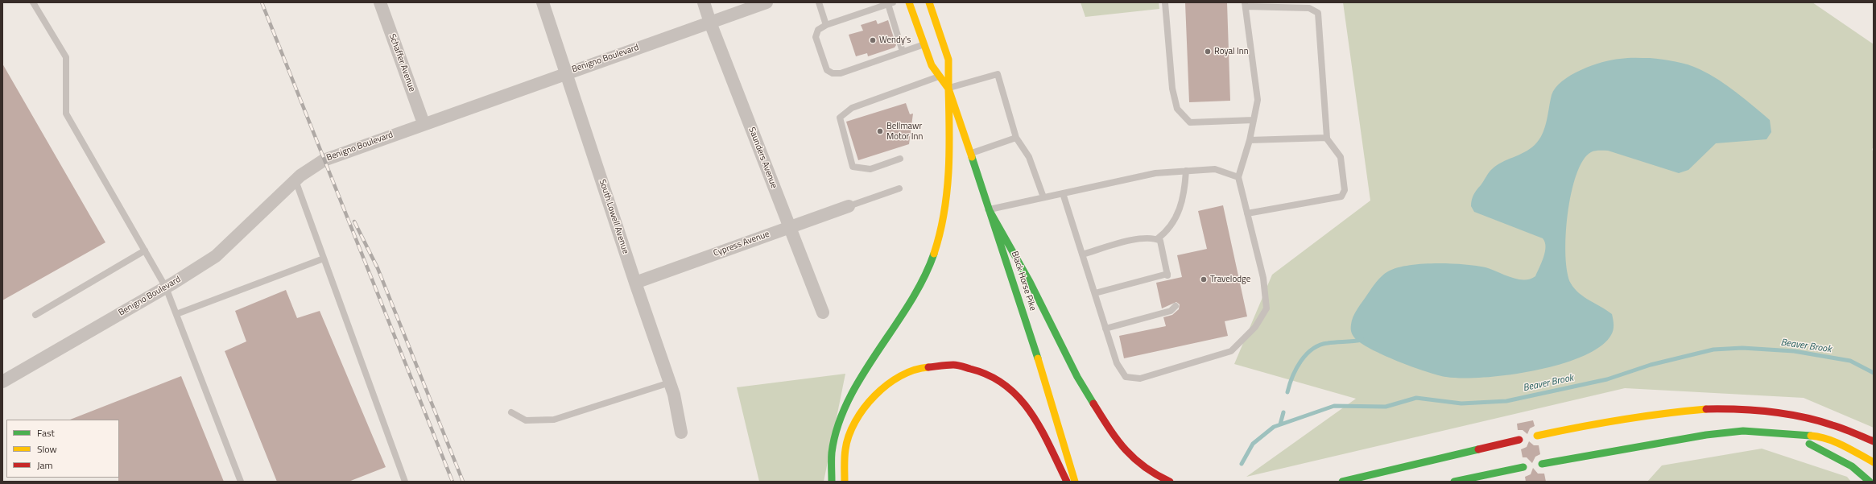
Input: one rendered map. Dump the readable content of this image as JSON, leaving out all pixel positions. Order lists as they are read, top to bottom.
{
  "streets": {
    "main road": ["Black Horse Pike"],
    "street": [
      "Benigno Boulevard",
      "Schaffer Avenue",
      "Saunders Avenue",
      "South Lowell Avenue",
      "Cypress Avenue"
    ]
  },
  "crossings": [
    ["Benigno Boulevard", "Schaffer Avenue"],
    ["Benigno Boulevard", "Saunders Avenue"],
    ["Benigno Boulevard", "South Lowell Avenue"],
    ["Saunders Avenue", "Cypress Avenue"],
    ["South Lowell Avenue", "Cypress Avenue"]
  ],
  "water": ["Beaver Brook"],
  "places": [
    "Wendy's",
    "Royal Inn",
    "Bellmawr Motor Inn",
    "Travelodge"
  ],
  "legend": ["Fast", "Slow", "Jam"]
}
